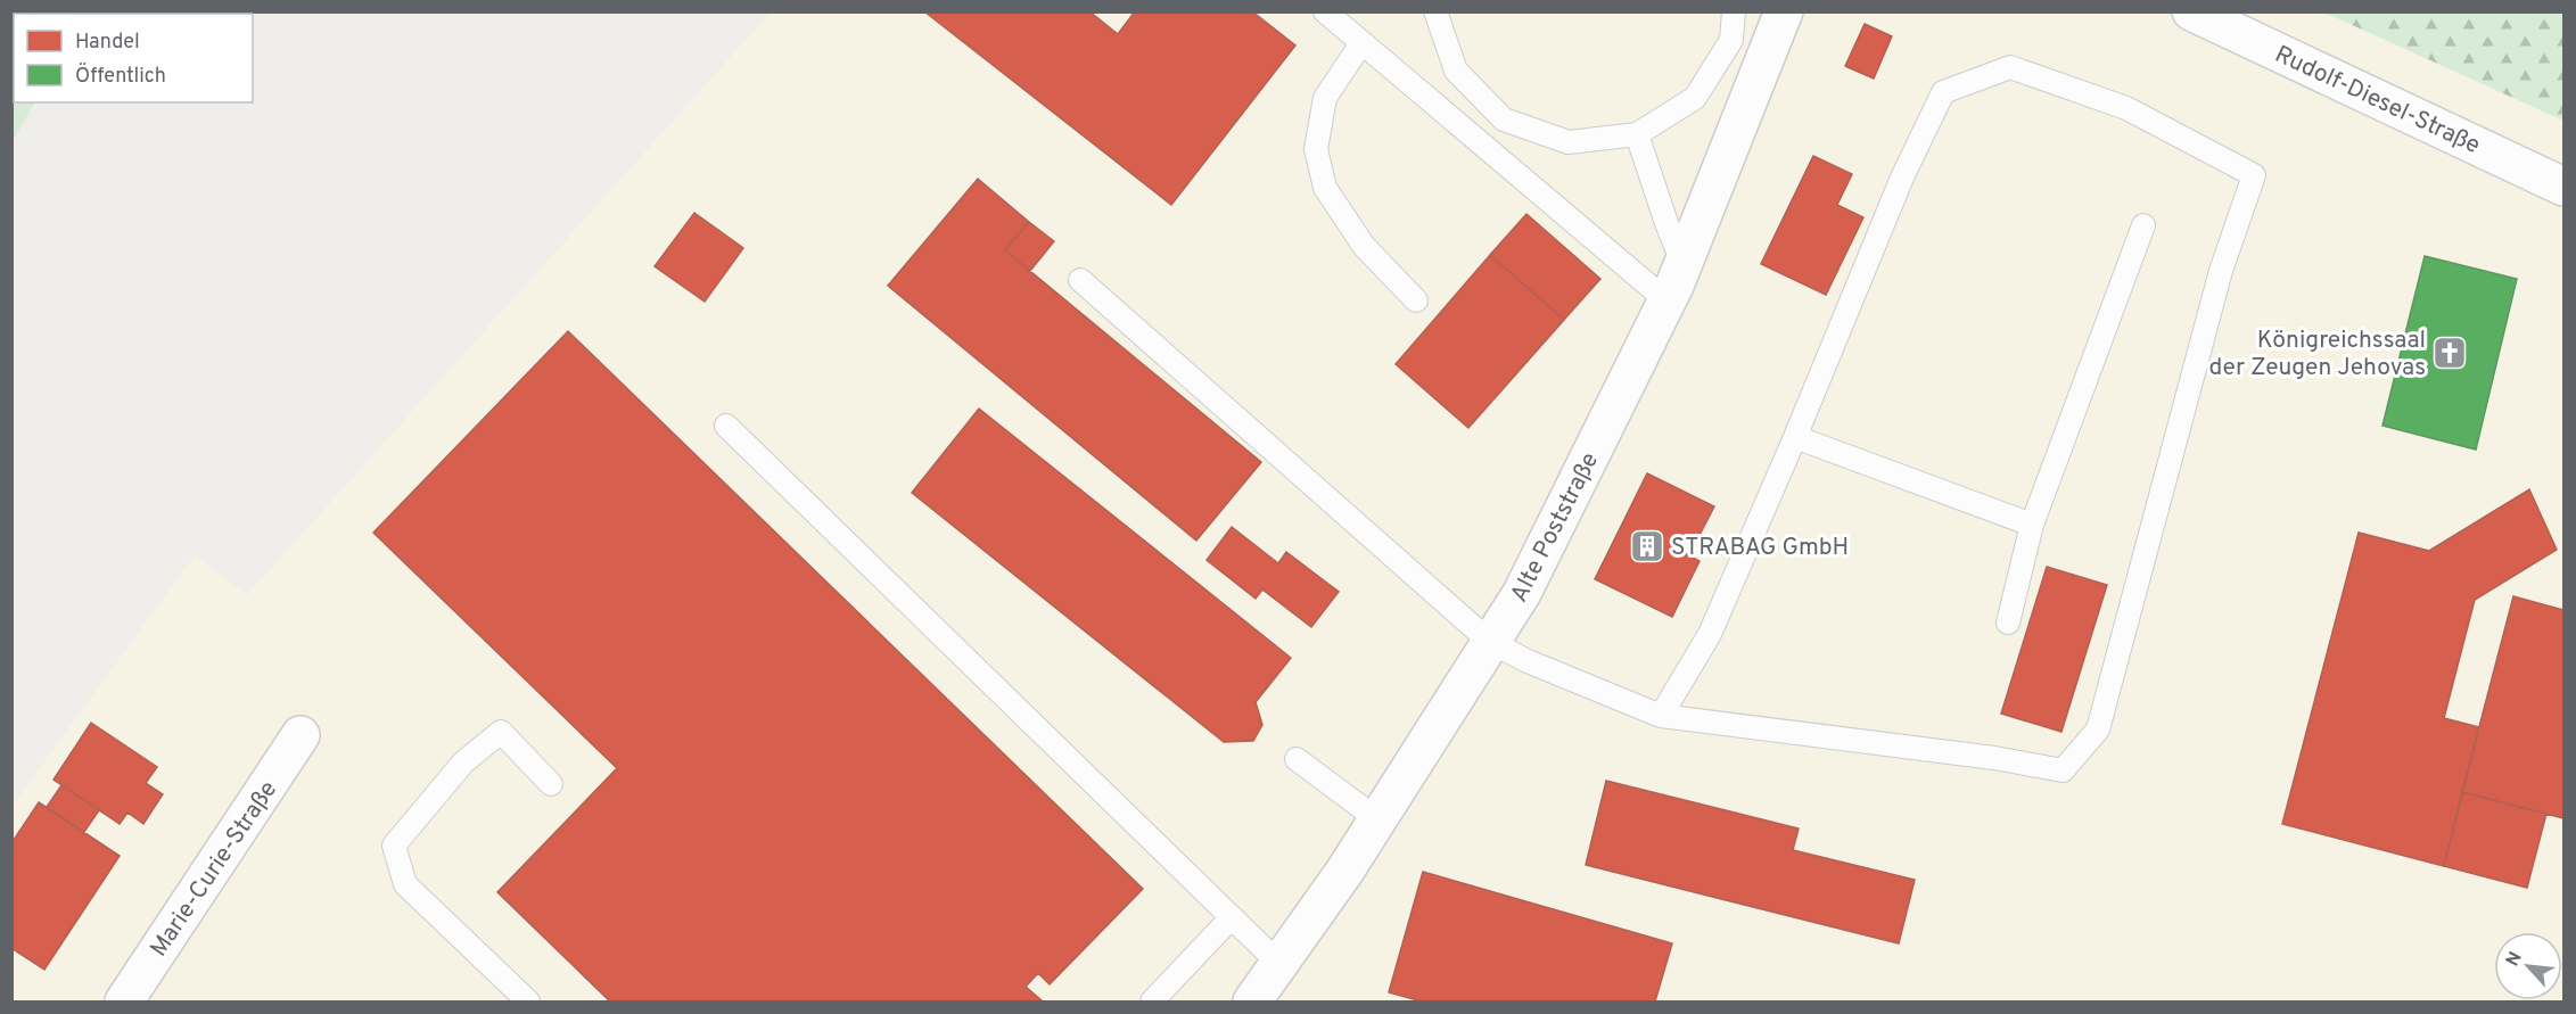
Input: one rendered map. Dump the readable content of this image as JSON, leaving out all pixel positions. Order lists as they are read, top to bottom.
{
  "streets": {
    "street": ["Rudolf-Diesel-Straße", "Alte Poststraße", "Marie-Curie-Straße"]
  },
  "places": {
    "church": ["Königreichssaal der Zeugen Jehovas"],
    "building": ["STRABAG GmbH"]
  },
  "legend": ["Handel", "Öffentlich"],
  "north": "top left"
}
